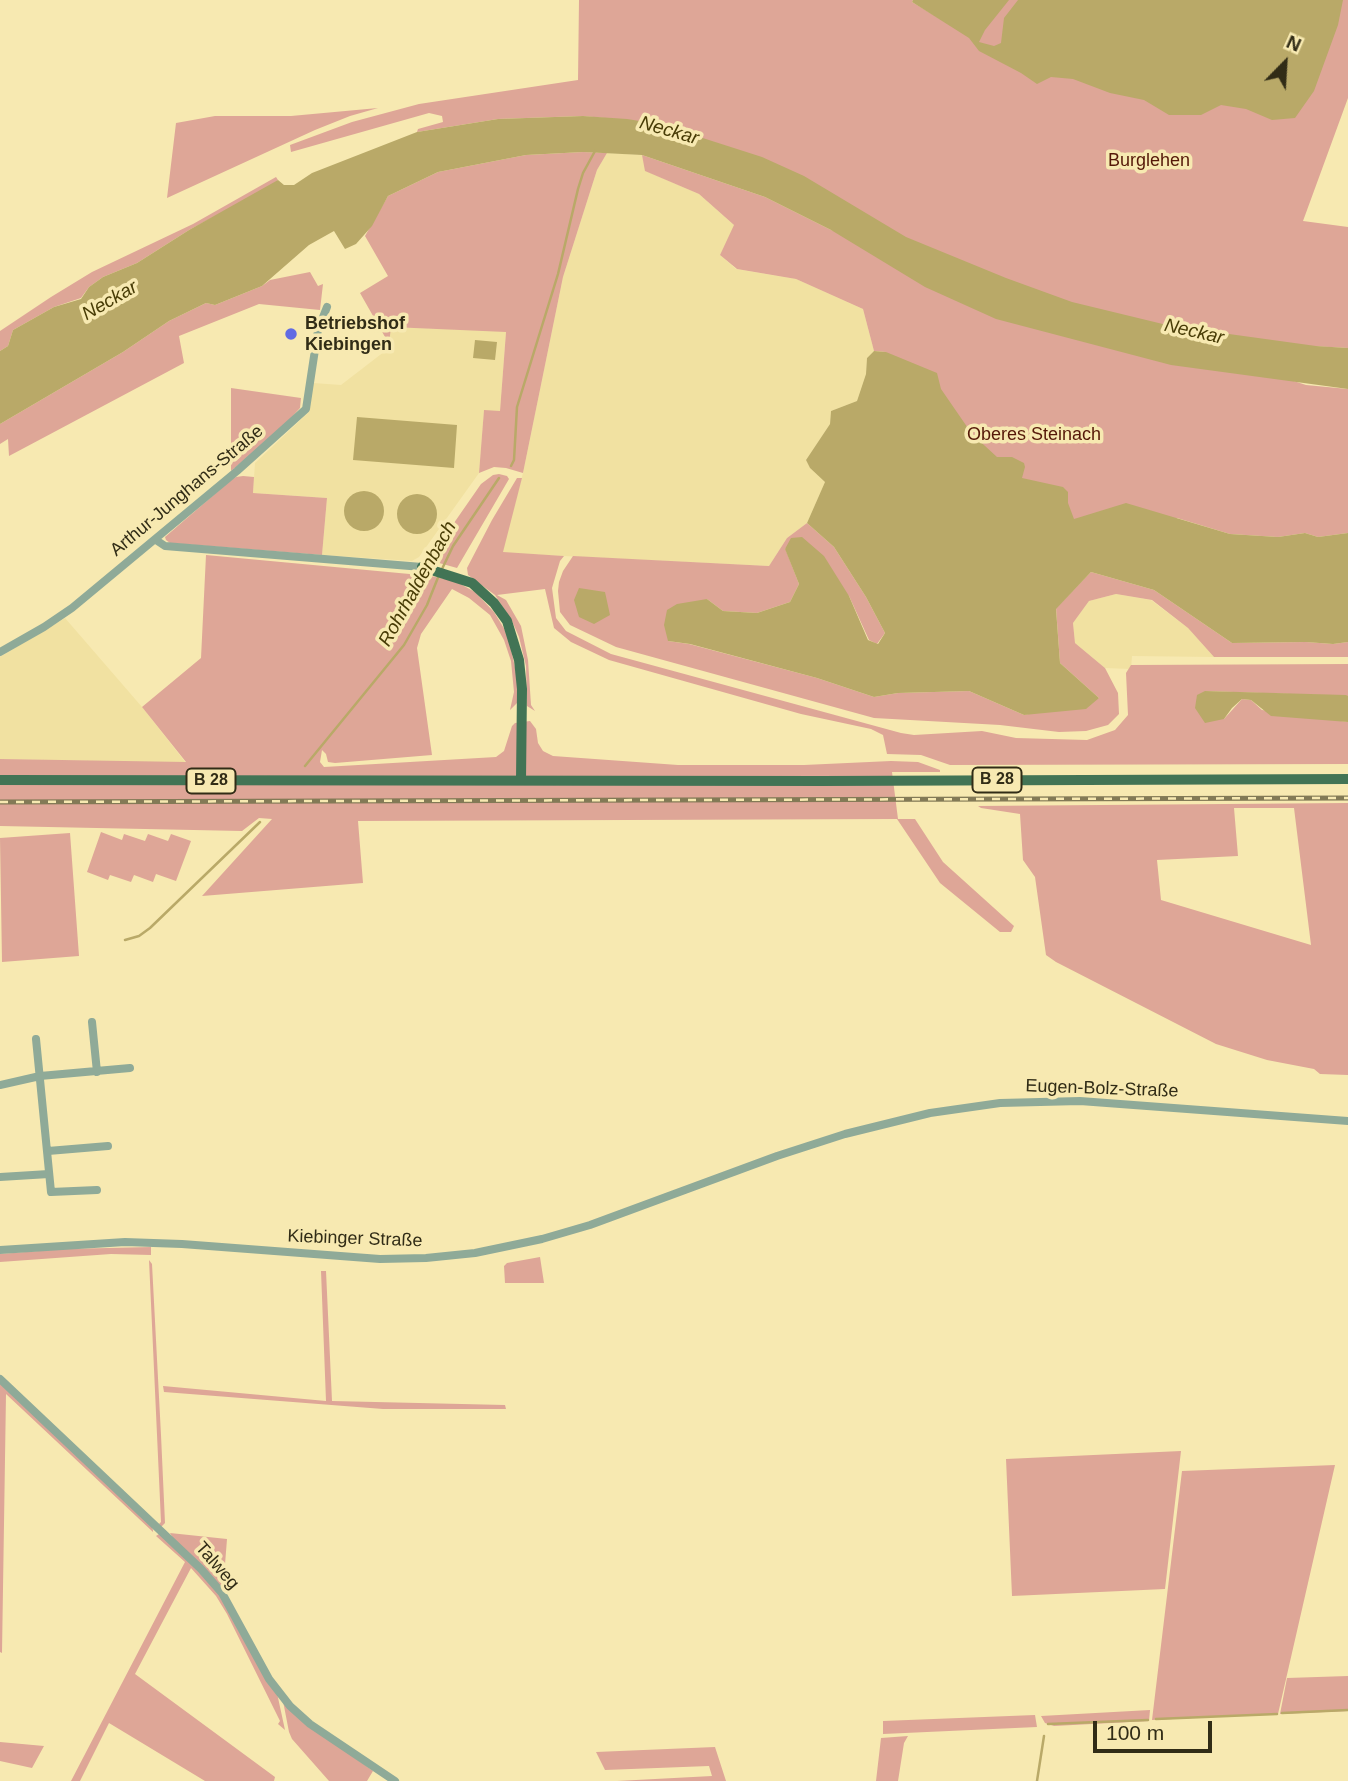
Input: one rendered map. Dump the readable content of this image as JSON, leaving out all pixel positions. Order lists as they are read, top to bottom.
{
  "streets": {
    "main road": ["B 28"],
    "street": [
      "Arthur-Junghans-Straße",
      "Eugen-Bolz-Straße",
      "Kiebinger Straße",
      "Talweg"
    ]
  },
  "crossings": [
    ["Eugen-Bolz-Straße", "Kiebinger Straße"]
  ],
  "water": ["Neckar", "Rohrhaldenbach"],
  "parks": ["Burglehen", "Oberes Steinach"],
  "places": ["Betriebshof Kiebingen"],
  "scale_bar": "100 m",
  "north": "top right"
}
